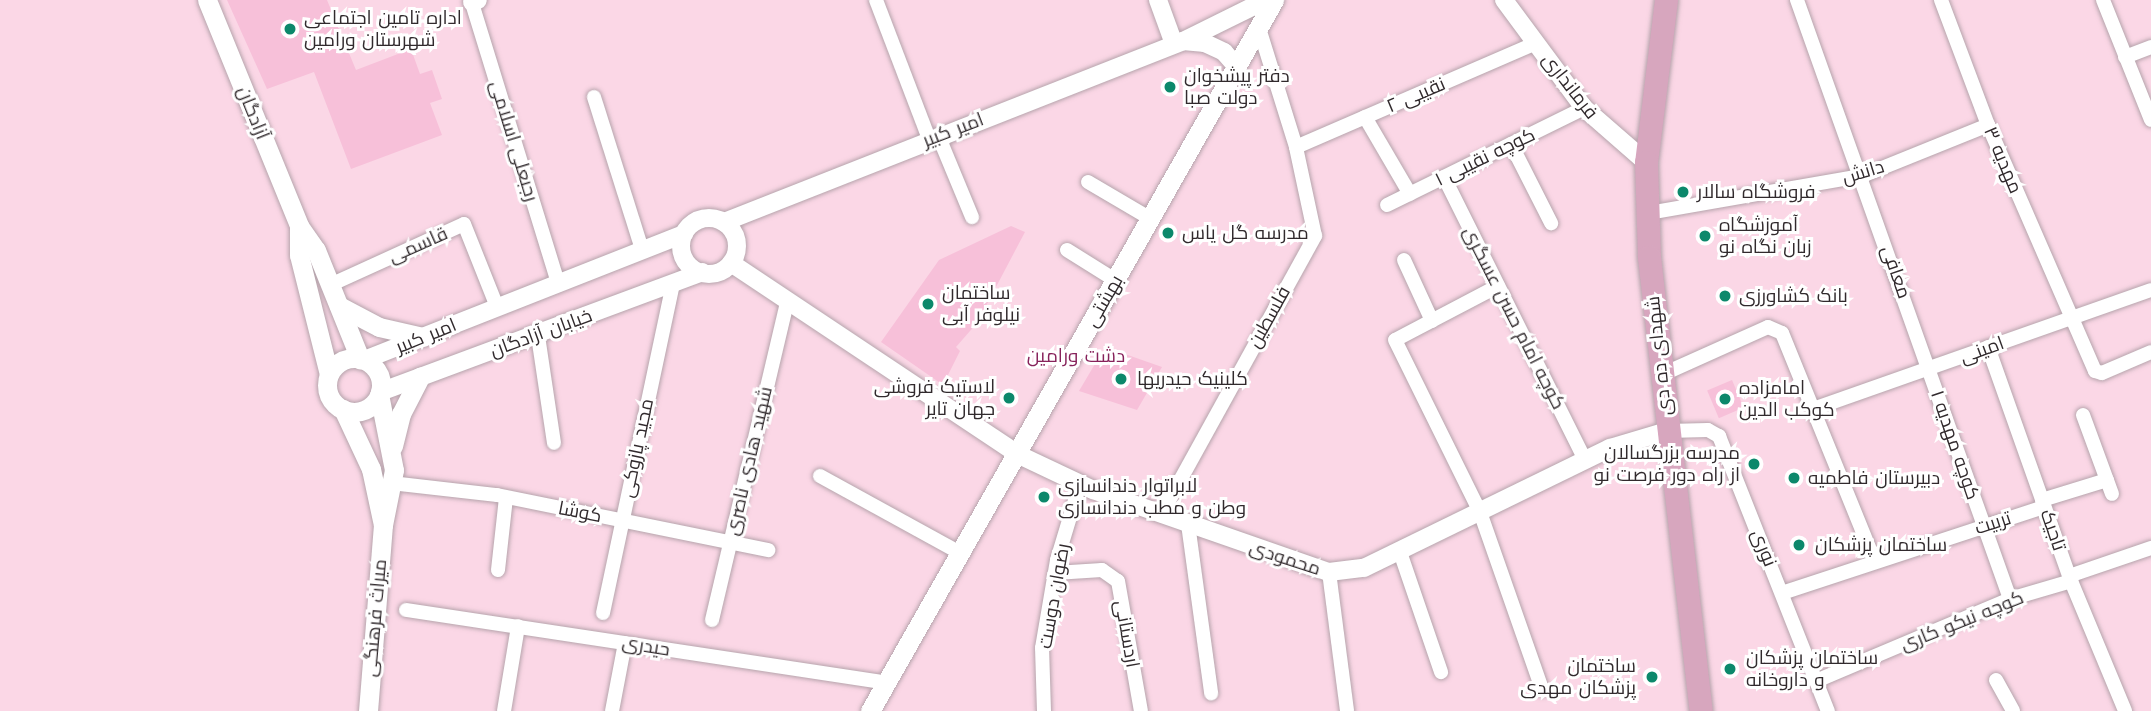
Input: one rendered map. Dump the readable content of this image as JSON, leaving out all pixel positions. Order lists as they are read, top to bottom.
{
  "streets": {
    "main road": [
      "آزادگان",
      "بهشتی",
      "شهدای ده دی",
      "میراث فرهنگی"
    ],
    "street": [
      "فرمانداری",
      "نقیبی ۲",
      "امیر کبیر",
      "رجبعلی اسلامی",
      "کوچه نقیبی ۱",
      "مهدیه ۳",
      "دانش",
      "قاسمی",
      "معافی",
      "فلسطین",
      "کوچه امام حسن عسگری",
      "خیابان آزادگان",
      "امینی",
      "کوچه مهدیه ۱",
      "مجید پازوکی",
      "شهید هادی ناصری",
      "کوشا",
      "تربیت",
      "تاجیک",
      "نوری",
      "محمودی",
      "رضوان دوست",
      "کوچه نیکو کاری",
      "اردستانی",
      "حیدری"
    ]
  },
  "crossings": [
    ["فرمانداری", "نقیبی ۲"],
    ["فرمانداری", "کوچه نقیبی ۱"],
    ["فرمانداری", "شهدای ده دی"],
    ["نقیبی ۲", "فلسطین"],
    ["امیر کبیر", "رجبعلی اسلامی"],
    ["امیر کبیر", "قاسمی"],
    ["امیر کبیر", "خیابان آزادگان"],
    ["کوچه نقیبی ۱", "کوچه امام حسن عسگری"],
    ["مهدیه ۳", "دانش"],
    ["مهدیه ۳", "امینی"],
    ["دانش", "معافی"],
    ["دانش", "شهدای ده دی"],
    ["معافی", "امینی"],
    ["معافی", "کوچه مهدیه ۱"],
    ["بهشتی", "فلسطین"],
    ["بهشتی", "محمودی"],
    ["بهشتی", "حیدری"],
    ["فلسطین", "محمودی"],
    ["کوچه امام حسن عسگری", "محمودی"],
    ["خیابان آزادگان", "مجید پازوکی"],
    ["امینی", "کوچه مهدیه ۱"],
    ["امینی", "تاجیک"],
    ["شهدای ده دی", "نوری"],
    ["شهدای ده دی", "محمودی"],
    ["کوچه مهدیه ۱", "تربیت"],
    ["کوچه مهدیه ۱", "کوچه نیکو کاری"],
    ["مجید پازوکی", "کوشا"],
    ["شهید هادی ناصری", "کوشا"],
    ["تربیت", "تاجیک"],
    ["تربیت", "نوری"],
    ["تاجیک", "کوچه نیکو کاری"],
    ["نوری", "محمودی"],
    ["نوری", "کوچه نیکو کاری"],
    ["محمودی", "رضوان دوست"],
    ["رضوان دوست", "اردستانی"]
  ],
  "parks": ["دشت ورامین"],
  "places": [
    "اداره تامین اجتماعی شهرستان ورامین",
    "دفتر پیشخوان دولت صبا",
    "فروشگاه سالار",
    "مدرسه گل یاس",
    "آموزشگاه زبان نگاه نو",
    "بانک کشاورزی",
    "ساختمان نیلوفر آبی",
    "کلینیک حیدریها",
    "لاستیک فروشی جهان تایر",
    "امامزاده کوکب الدین",
    "مدرسه بزرگسالان از راه دور فرصت نو",
    "دبیرستان فاطمیه",
    "لابراتوار دندانسازی وطن و مطب دندانسازی",
    "ساختمان پزشکان",
    "ساختمان پزشکان و داروخانه",
    "ساختمان پزشکان مهدی"
  ]
}
